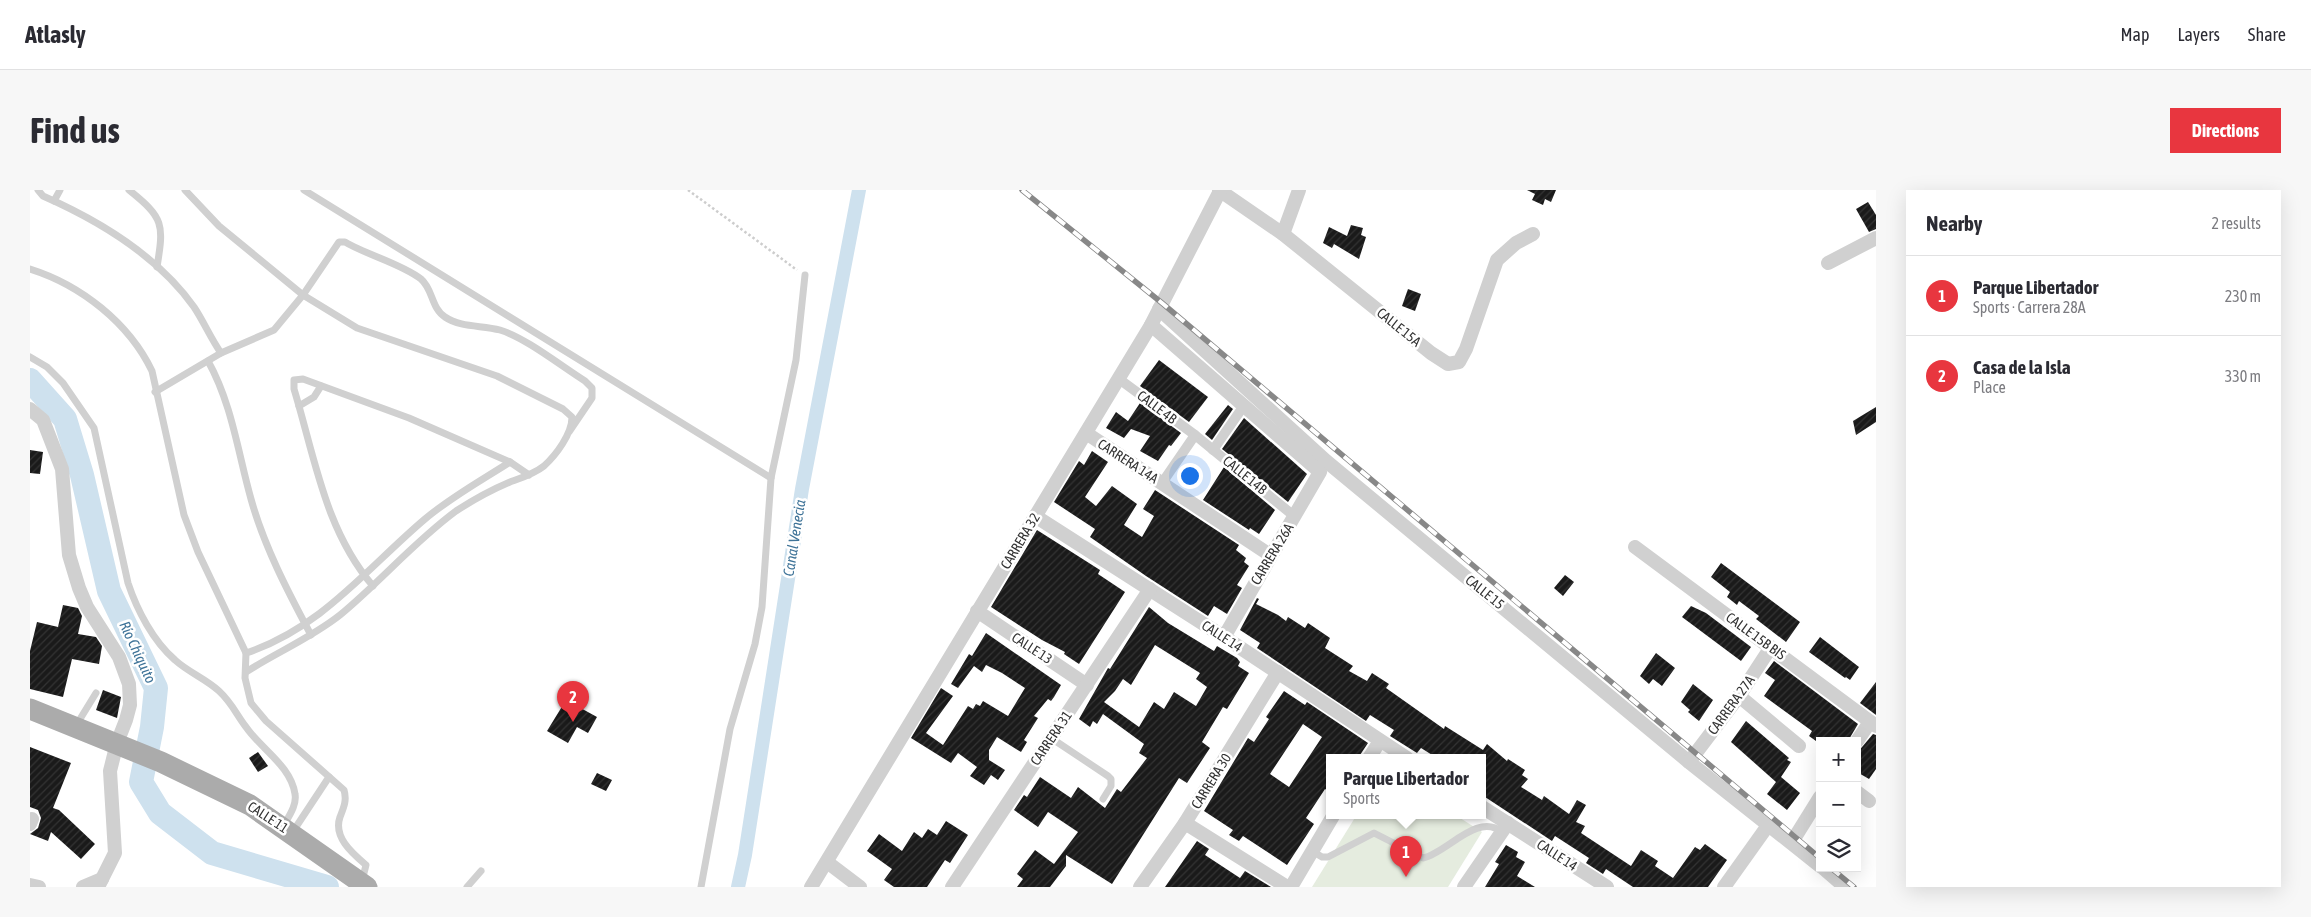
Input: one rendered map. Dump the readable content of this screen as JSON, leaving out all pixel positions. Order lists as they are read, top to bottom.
{
  "streets": {
    "main road": ["CALLE 11"],
    "street": [
      "CALLE 15A",
      "CALLE 4B",
      "CARRERA 14A",
      "CALLE 14B",
      "CARRERA 32",
      "CARRERA 26A",
      "CALLE 15",
      "CALLE 14",
      "CALLE 15B BIS",
      "CALLE 13",
      "CARRERA 27A",
      "CARRERA 31",
      "CARRERA 30"
    ]
  },
  "crossings": [
    ["CALLE 15A", "CARRERA 32"],
    ["CALLE 4B", "CALLE 14B"],
    ["CALLE 4B", "CARRERA 32"],
    ["CARRERA 14A", "CARRERA 32"],
    ["CARRERA 14A", "CARRERA 26A"],
    ["CALLE 14B", "CARRERA 26A"],
    ["CARRERA 32", "CALLE 15"],
    ["CARRERA 32", "CALLE 14"],
    ["CARRERA 32", "CALLE 13"],
    ["CARRERA 26A", "CALLE 14"],
    ["CALLE 15", "CARRERA 27A"],
    ["CALLE 14", "CARRERA 31"],
    ["CALLE 14", "CARRERA 30"],
    ["CALLE 15B BIS", "CARRERA 27A"],
    ["CALLE 13", "CARRERA 31"]
  ],
  "water": ["Canal Venecia", "Río Chiquito"],
  "page": {
    "header": "Atlasly",
    "nav": ["Map", "Layers", "Share"],
    "buttons": "Directions",
    "title": "Find us",
    "heading": ["Nearby", "2 results"],
    "list": [
      {
        "mark": "1",
        "name": "Parque Libertador",
        "note": "Sports · Carrera 28A",
        "value": "230 m"
      },
      {
        "mark": "2",
        "name": "Casa de la Isla",
        "note": "Place",
        "value": "330 m"
      }
    ],
    "pins": ["2", "1"],
    "map_buttons": ["+", "−"],
    "popup": ["Parque Libertador", "Sports"]
  }
}
